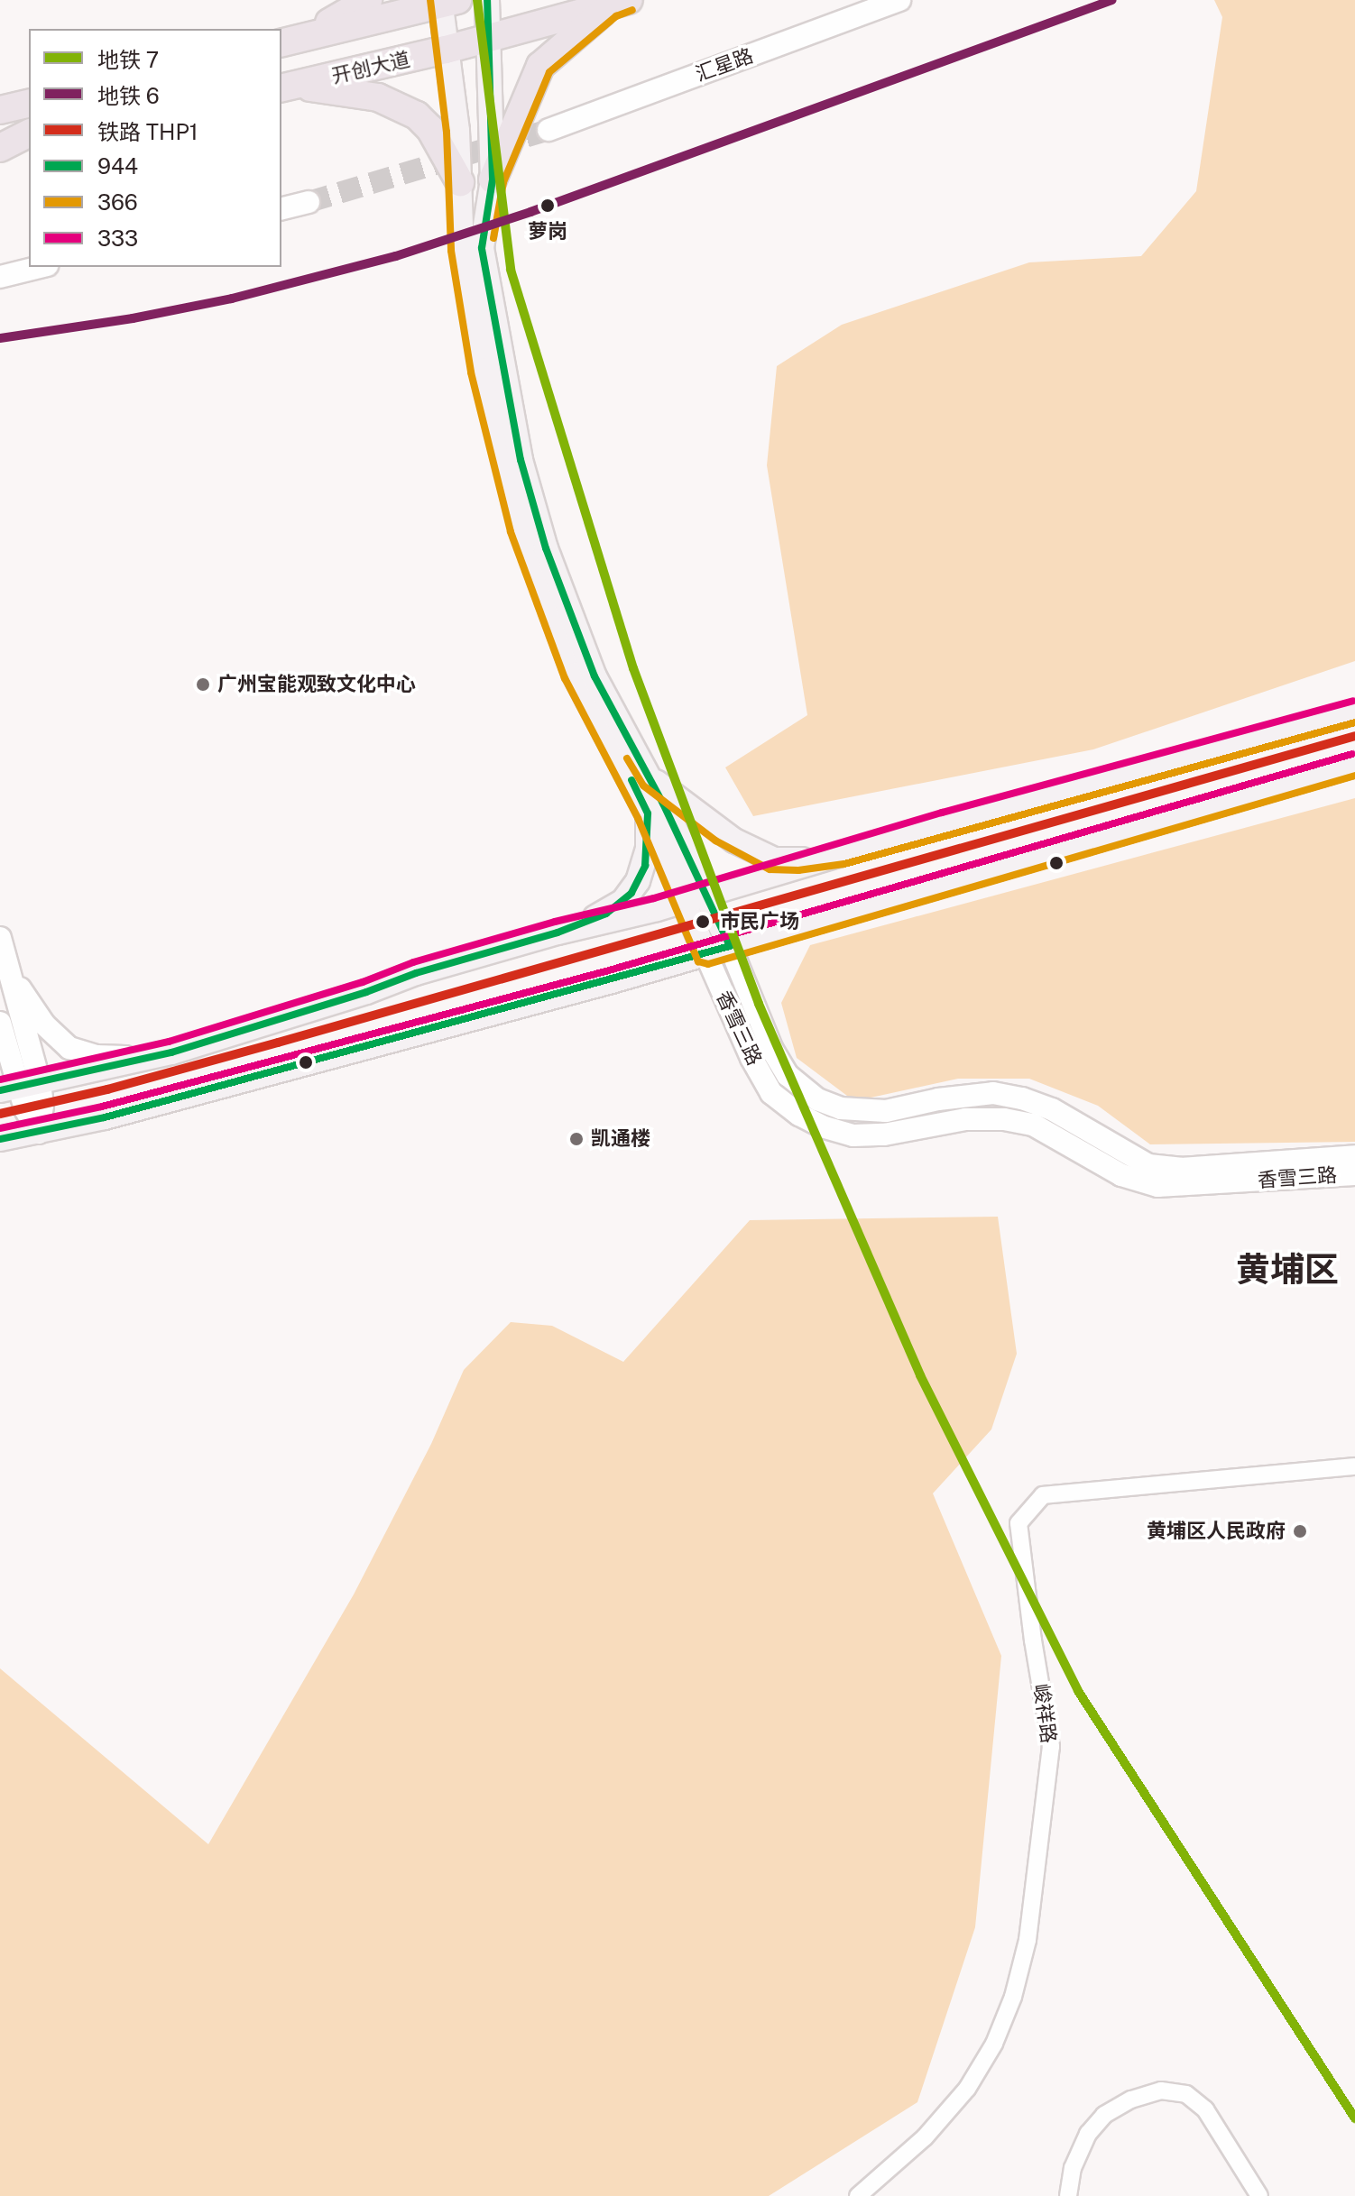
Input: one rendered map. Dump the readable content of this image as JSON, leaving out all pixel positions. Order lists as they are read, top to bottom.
{
  "streets": {
    "main road": ["开创大道", "香雪三路"],
    "street": ["汇星路", "峻祥路"]
  },
  "crossings": [
    ["开创大道", "香雪三路"]
  ],
  "districts": ["黄埔区"],
  "places": [
    "萝岗",
    "广州宝能观致文化中心",
    "市民广场",
    "凯通楼",
    "黄埔区人民政府"
  ],
  "lines": [
    "metro line 7",
    "metro line 6",
    "transit line 944",
    "transit line 366",
    "transit line 333",
    "rail line THP1"
  ],
  "legend": [
    "地铁 7",
    "地铁 6",
    "铁路 THP1",
    "944",
    "366",
    "333"
  ]
}
